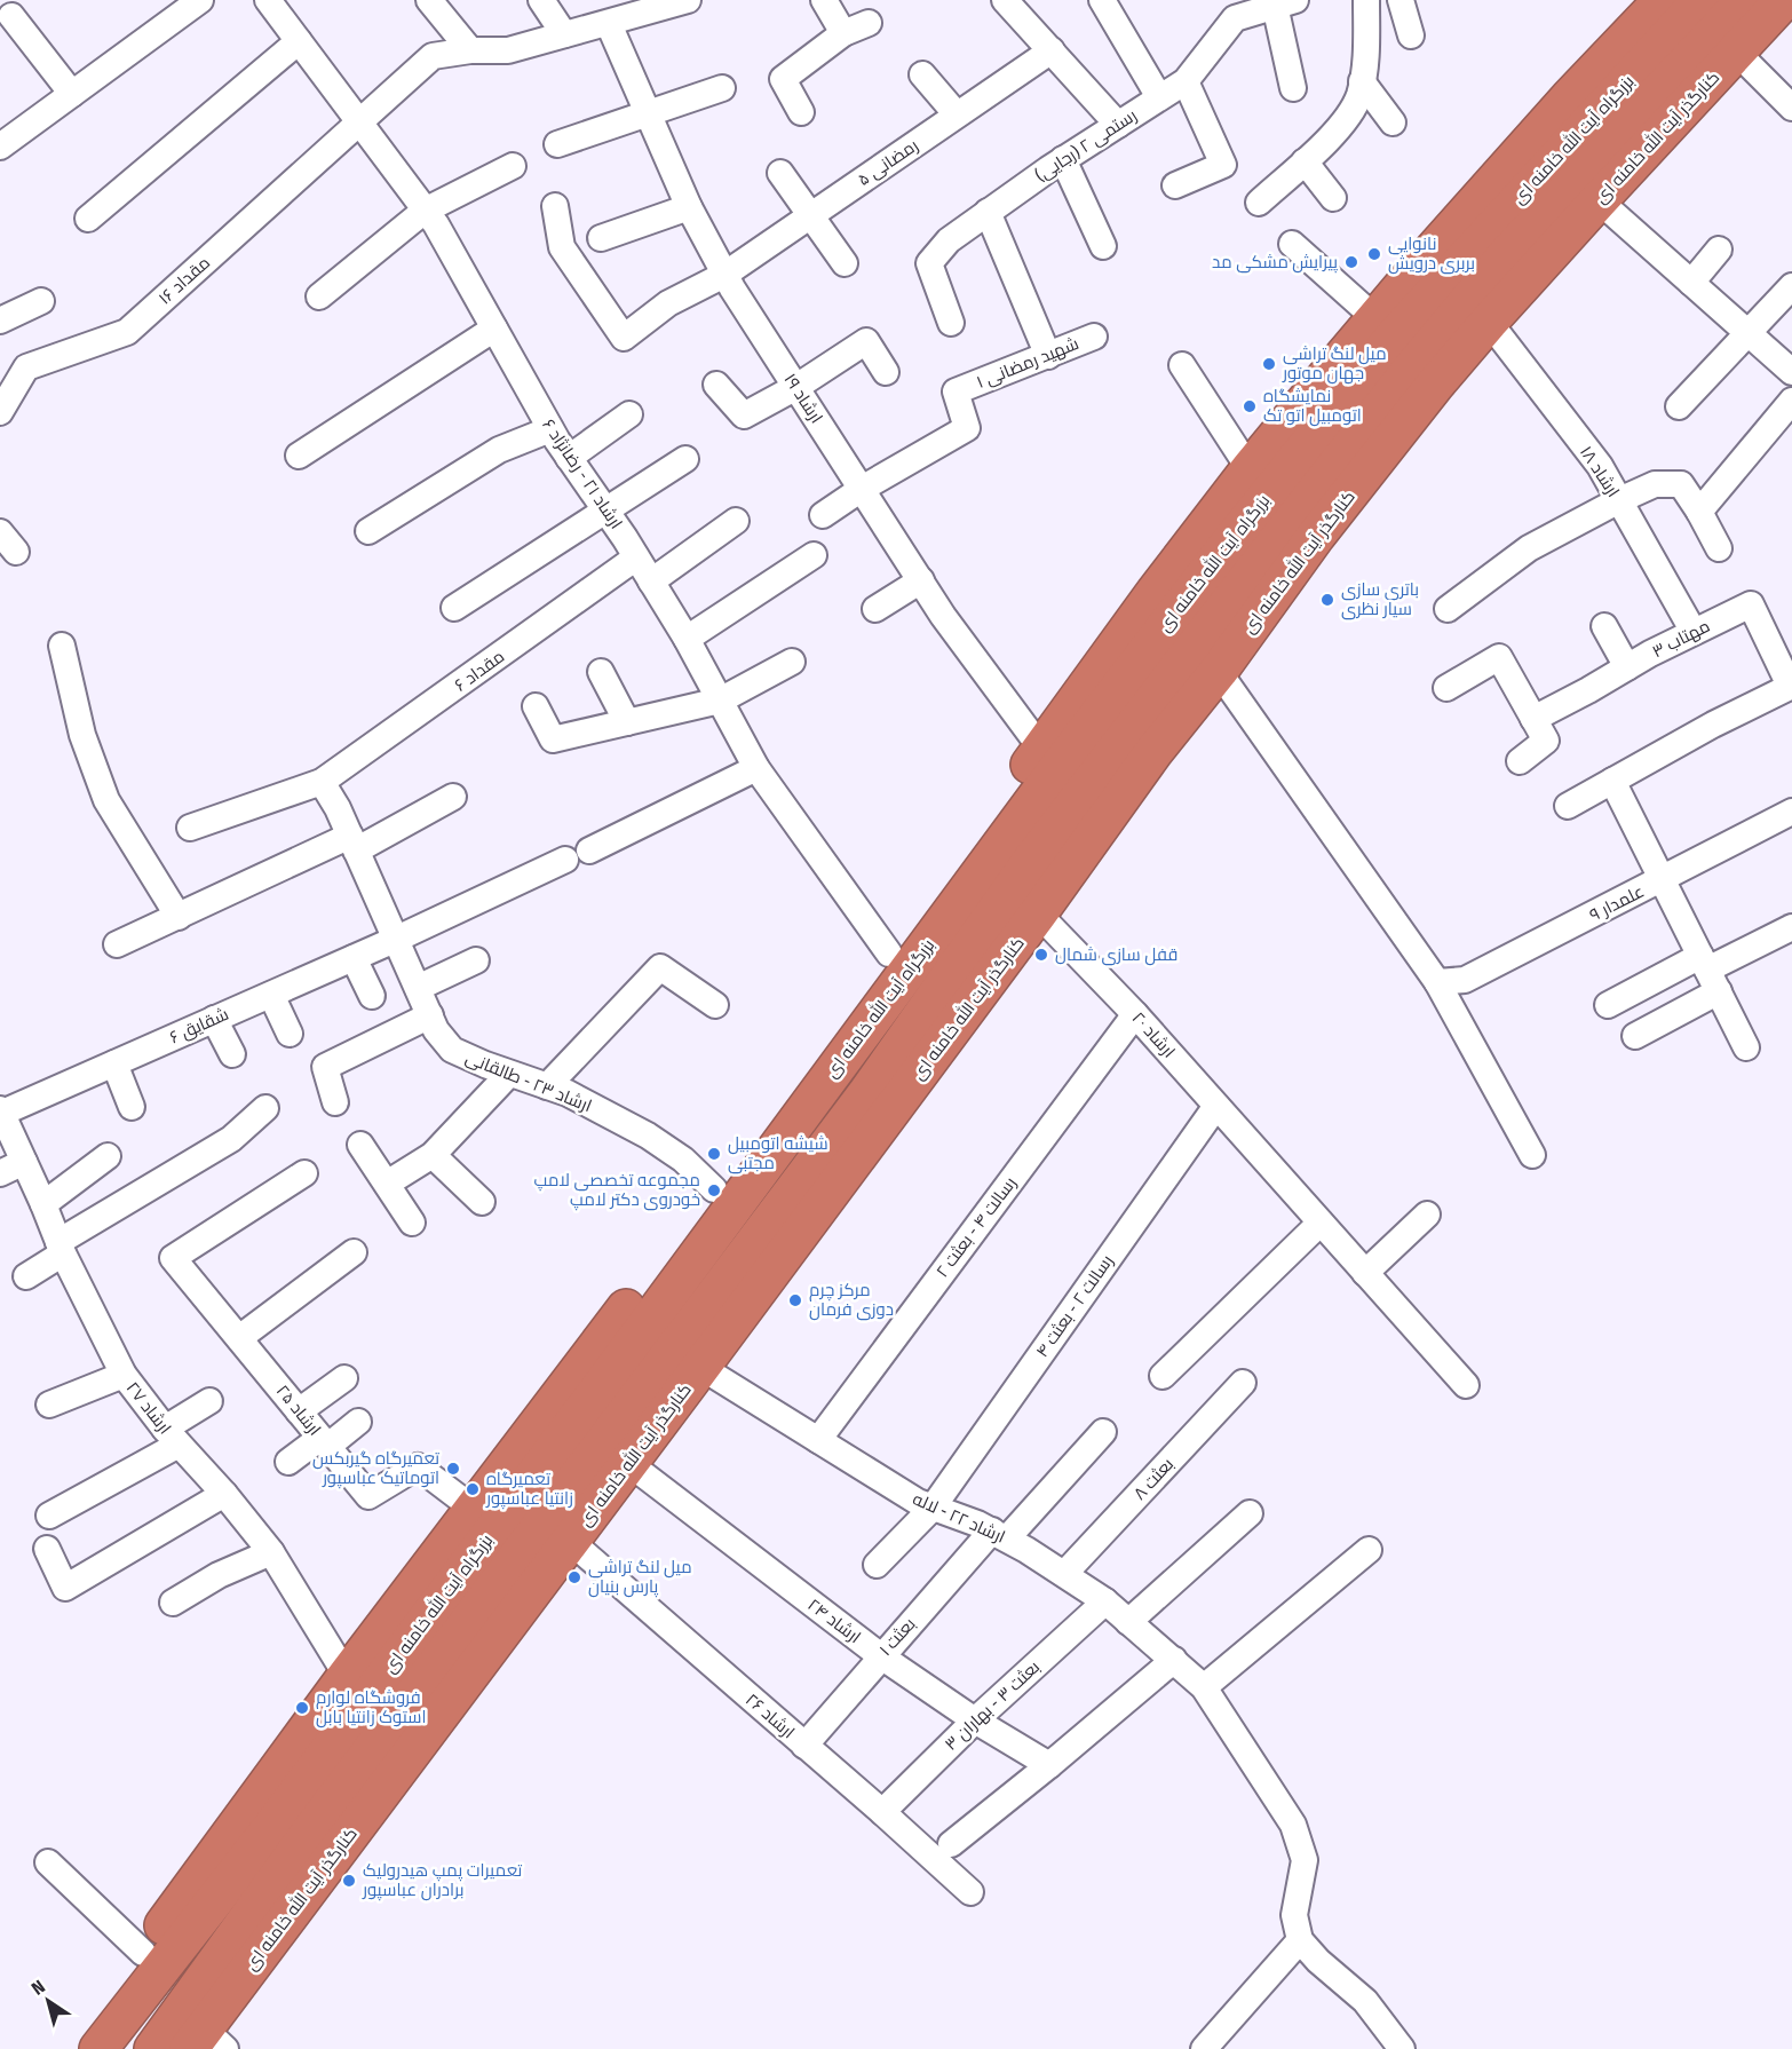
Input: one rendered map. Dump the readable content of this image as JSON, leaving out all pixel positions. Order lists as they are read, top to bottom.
{
  "streets": {
    "highway": ["کنارگذر آیت الله خامنه ای", "بزرگراه آیت الله خامنه ای"],
    "street": [
      "رستمی ۲ (رجایی)",
      "رمضانی ۵",
      "مقداد ۱۶",
      "شهید رمضانی ۱",
      "ارشاد ۱۹",
      "ارشاد ۱۸",
      "ارشاد ۲۱ - رضانژاد ۶",
      "مهتاب ۳",
      "مقداد ۶",
      "علمدار ۹",
      "شقایق ۶",
      "ارشاد ۲۰",
      "ارشاد ۲۳ - طالقانی",
      "رسالت ۴ - بعثت ۲",
      "رسالت ۲ - بعثت ۴",
      "ارشاد ۲۷",
      "ارشاد ۲۵",
      "بعثت ۸",
      "ارشاد ۲۲ - لاله",
      "ارشاد ۲۴",
      "بعثت ۱",
      "بعثت ۳ - بهاران ۳",
      "ارشاد ۲۶"
    ]
  },
  "crossings": [
    ["کنارگذر آیت الله خامنه ای", "بزرگراه آیت الله خامنه ای"],
    ["کنارگذر آیت الله خامنه ای", "ارشاد ۲۰"],
    ["کنارگذر آیت الله خامنه ای", "ارشاد ۲۲ - لاله"],
    ["کنارگذر آیت الله خامنه ای", "ارشاد ۲۴"],
    ["کنارگذر آیت الله خامنه ای", "ارشاد ۲۶"],
    ["بزرگراه آیت الله خامنه ای", "ارشاد ۲۱ - رضانژاد ۶"],
    ["بزرگراه آیت الله خامنه ای", "ارشاد ۲۲ - لاله"],
    ["رمضانی ۵", "ارشاد ۱۹"],
    ["مقداد ۱۶", "ارشاد ۱۹"],
    ["مقداد ۱۶", "ارشاد ۲۱ - رضانژاد ۶"],
    ["شهید رمضانی ۱", "ارشاد ۱۹"],
    ["ارشاد ۱۸", "مهتاب ۳"],
    ["ارشاد ۲۱ - رضانژاد ۶", "مقداد ۶"],
    ["مقداد ۶", "ارشاد ۲۳ - طالقانی"],
    ["شقایق ۶", "ارشاد ۲۳ - طالقانی"],
    ["شقایق ۶", "ارشاد ۲۷"],
    ["ارشاد ۲۰", "رسالت ۴ - بعثت ۲"],
    ["ارشاد ۲۰", "رسالت ۲ - بعثت ۴"],
    ["رسالت ۴ - بعثت ۲", "ارشاد ۲۲ - لاله"],
    ["رسالت ۲ - بعثت ۴", "ارشاد ۲۲ - لاله"],
    ["بعثت ۸", "ارشاد ۲۲ - لاله"],
    ["ارشاد ۲۲ - لاله", "بعثت ۱"],
    ["ارشاد ۲۲ - لاله", "بعثت ۳ - بهاران ۳"],
    ["ارشاد ۲۴", "بعثت ۱"],
    ["ارشاد ۲۴", "بعثت ۳ - بهاران ۳"],
    ["بعثت ۱", "ارشاد ۲۶"],
    ["بعثت ۳ - بهاران ۳", "ارشاد ۲۶"]
  ],
  "places": [
    "نانوایی بربری درویش",
    "پیرایش مشکی مد",
    "میل لنگ تراشی جهان موتور",
    "نمایشگاه اتومبیل اتو تک",
    "باتری سازی سیار نظری",
    "قفل سازی شمال",
    "شیشه اتومبیل مجتبی",
    "مجموعه تخصصی لامپ خودروی دکتر لامپ",
    "مرکز چرم دوزی فرمان",
    "تعمیرگاه گیربکس اتوماتیک عباسپور",
    "تعمیرگاه زانتیا عباسپور",
    "میل لنگ تراشی پارس بنیان",
    "فروشگاه لوارم استوک زانتیا بابل",
    "تعمیرات پمپ هیدرولیک برادران عباسپور"
  ],
  "north": "top left"
}
